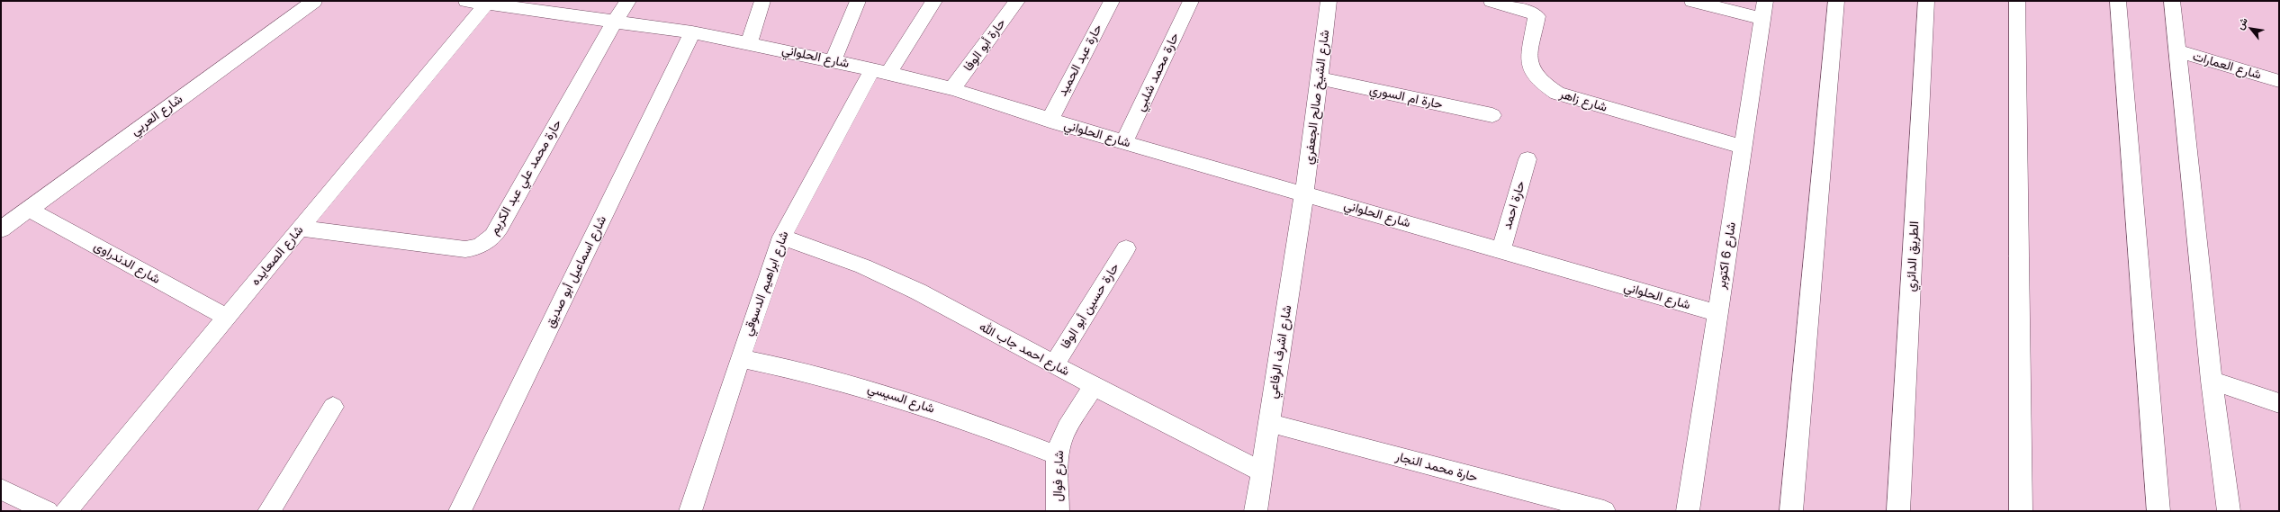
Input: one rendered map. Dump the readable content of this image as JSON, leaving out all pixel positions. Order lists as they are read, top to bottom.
{
  "streets": {
    "main road": [
      "حارة أبو الوفا",
      "شارع الحلواني",
      "حارة عبد الحميد",
      "شارع العمارات",
      "حارة محمد شلبي",
      "شارع الشيخ صالح الجعفري",
      "حارة ام السوري",
      "شارع زاهر",
      "شارع العربي",
      "حارة محمد علي عبد الكريم",
      "حارة احمد",
      "شارع الصعايده",
      "شارع 6 اكتوبر",
      "الطريق الدائري",
      "شارع الدندراوى",
      "شارع اسماعيل أبو صديق",
      "شارع ابراهيم الدسوقي",
      "حارة حسين أبو الوفا",
      "شارع احمد جاب الله",
      "شارع اشرف الرفاعي",
      "شارع السيسي",
      "حارة محمد النجار",
      "شارع فوال"
    ]
  },
  "crossings": [
    ["حارة أبو الوفا", "شارع الحلواني"],
    ["شارع الحلواني", "حارة عبد الحميد"],
    ["شارع الحلواني", "حارة محمد شلبي"],
    ["شارع الحلواني", "شارع الشيخ صالح الجعفري"],
    ["شارع الحلواني", "حارة محمد علي عبد الكريم"],
    ["شارع الحلواني", "حارة احمد"],
    ["شارع الحلواني", "شارع الصعايده"],
    ["شارع الحلواني", "شارع 6 اكتوبر"],
    ["شارع الحلواني", "شارع اسماعيل أبو صديق"],
    ["شارع الحلواني", "شارع ابراهيم الدسوقي"],
    ["شارع الحلواني", "شارع اشرف الرفاعي"],
    ["شارع الشيخ صالح الجعفري", "حارة ام السوري"],
    ["شارع الشيخ صالح الجعفري", "شارع اشرف الرفاعي"],
    ["شارع زاهر", "شارع 6 اكتوبر"],
    ["شارع العربي", "شارع الدندراوى"],
    ["حارة محمد علي عبد الكريم", "شارع الصعايده"],
    ["شارع الصعايده", "شارع الدندراوى"],
    ["شارع ابراهيم الدسوقي", "شارع احمد جاب الله"],
    ["شارع ابراهيم الدسوقي", "شارع السيسي"],
    ["حارة حسين أبو الوفا", "شارع احمد جاب الله"],
    ["شارع احمد جاب الله", "شارع اشرف الرفاعي"],
    ["شارع احمد جاب الله", "شارع فوال"],
    ["شارع اشرف الرفاعي", "حارة محمد النجار"],
    ["شارع السيسي", "شارع فوال"]
  ],
  "north": "top left"
}
